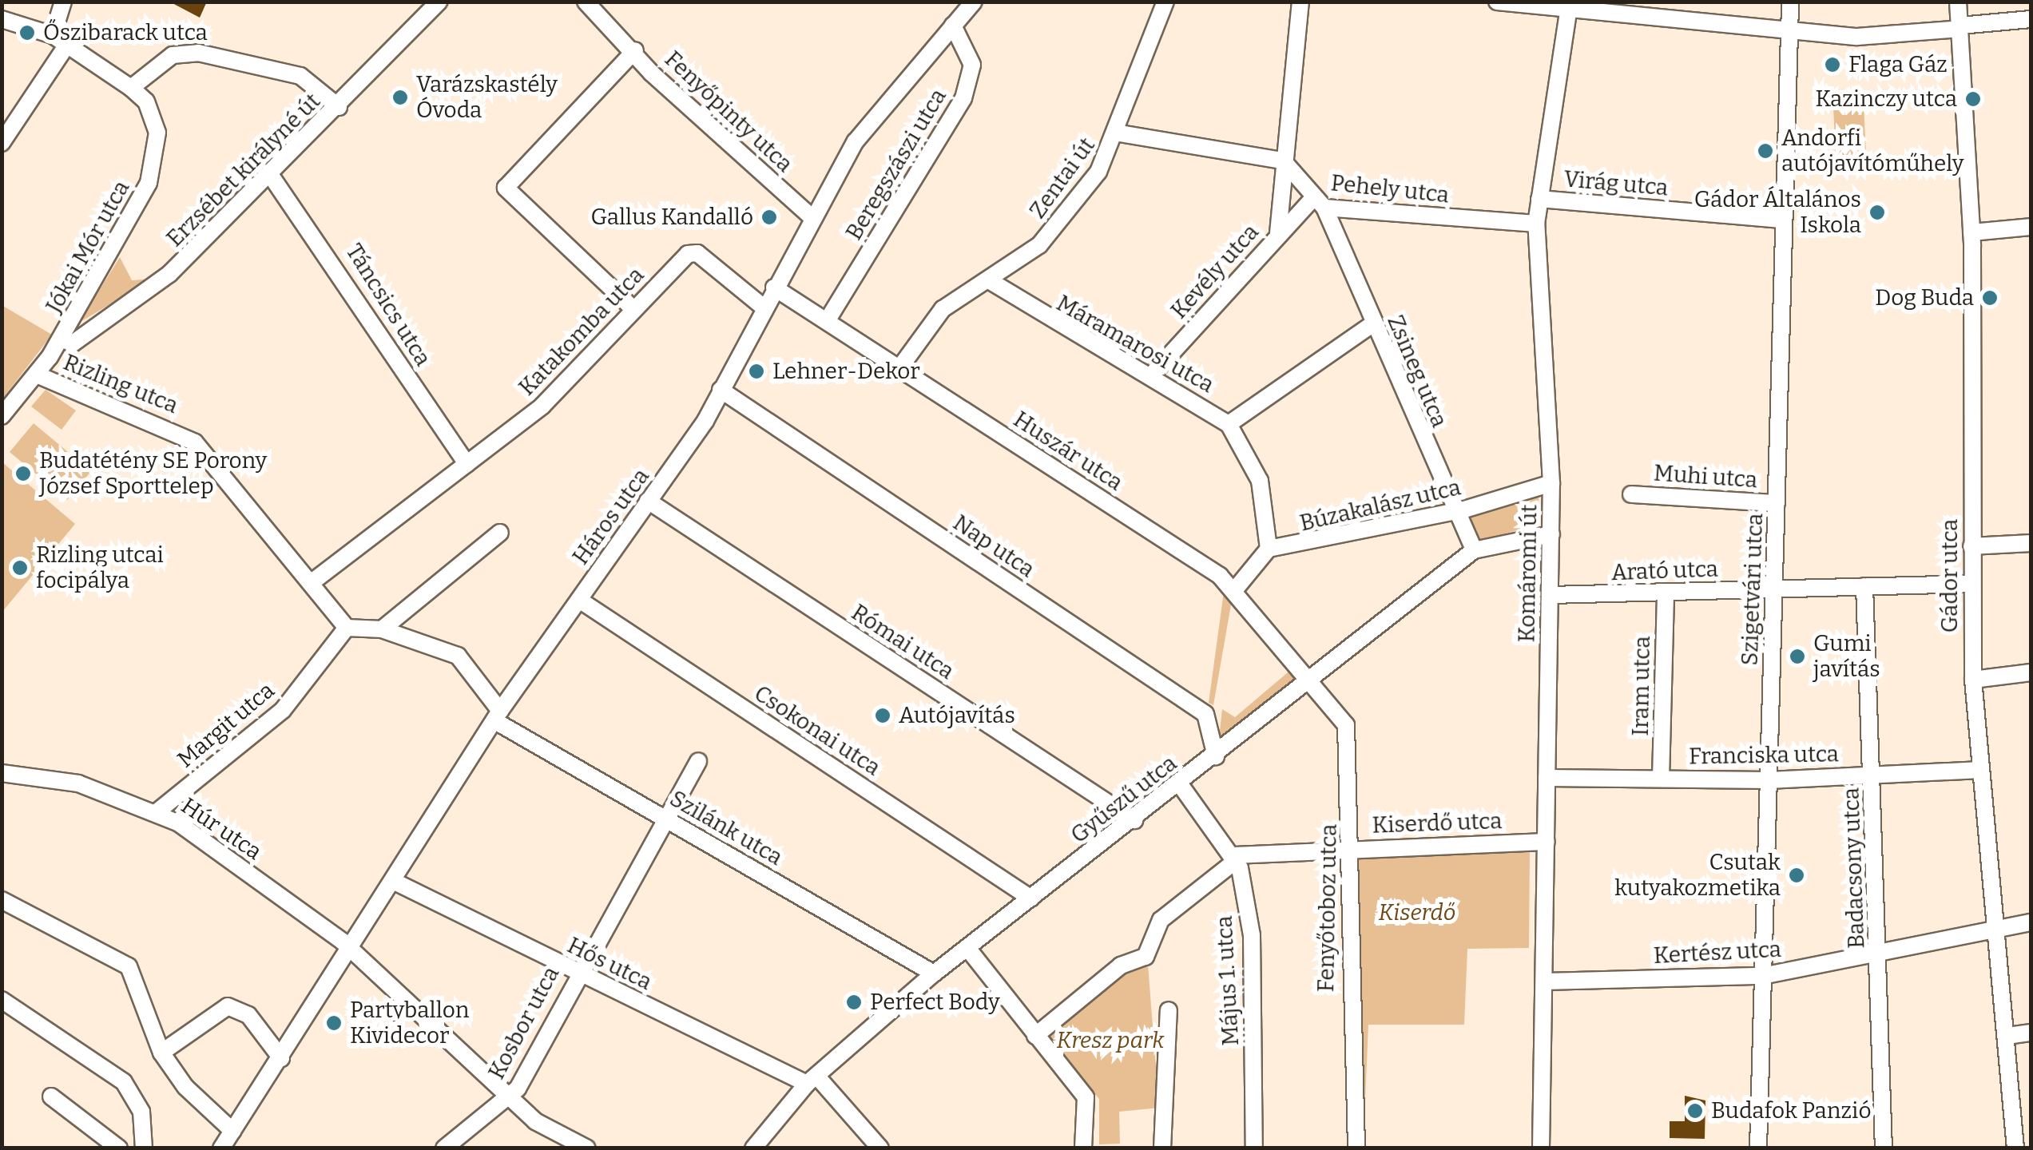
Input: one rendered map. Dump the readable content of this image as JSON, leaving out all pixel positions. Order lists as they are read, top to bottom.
{
  "streets": {
    "street": [
      "Fenyőpinty utca",
      "Beregszászi utca",
      "Erzsébet királyné út",
      "Zentai út",
      "Virág utca",
      "Pehely utca",
      "Jókai Mór utca",
      "Kevély utca",
      "Táncsics utca",
      "Katakomba utca",
      "Máramarosi utca",
      "Zsineg utca",
      "Rizling utca",
      "Huszár utca",
      "Muhi utca",
      "Búzakalász utca",
      "Háros utca",
      "Nap utca",
      "Arató utca",
      "Komáromi út",
      "Gádor utca",
      "Szigetvári utca",
      "Római utca",
      "Iram utca",
      "Margit utca",
      "Csokonai utca",
      "Franciska utca",
      "Gyűszű utca",
      "Kiserdő utca",
      "Szilánk utca",
      "Húr utca",
      "Badacsony utca",
      "Fenyőtoboz utca",
      "Kertész utca",
      "Hős utca",
      "Május 1. utca",
      "Kosbor utca"
    ]
  },
  "crossings": [
    ["Fenyőpinty utca", "Háros utca"],
    ["Beregszászi utca", "Huszár utca"],
    ["Beregszászi utca", "Háros utca"],
    ["Erzsébet királyné út", "Jókai Mór utca"],
    ["Erzsébet királyné út", "Táncsics utca"],
    ["Zentai út", "Máramarosi utca"],
    ["Zentai út", "Huszár utca"],
    ["Virág utca", "Komáromi út"],
    ["Virág utca", "Szigetvári utca"],
    ["Pehely utca", "Kevély utca"],
    ["Pehely utca", "Zsineg utca"],
    ["Pehely utca", "Komáromi út"],
    ["Jókai Mór utca", "Rizling utca"],
    ["Kevély utca", "Máramarosi utca"],
    ["Kevély utca", "Zsineg utca"],
    ["Táncsics utca", "Katakomba utca"],
    ["Katakomba utca", "Rizling utca"],
    ["Katakomba utca", "Háros utca"],
    ["Máramarosi utca", "Búzakalász utca"],
    ["Zsineg utca", "Búzakalász utca"],
    ["Zsineg utca", "Gyűszű utca"],
    ["Huszár utca", "Háros utca"],
    ["Huszár utca", "Gyűszű utca"],
    ["Huszár utca", "Fenyőtoboz utca"],
    ["Muhi utca", "Szigetvári utca"],
    ["Búzakalász utca", "Komáromi út"],
    ["Háros utca", "Nap utca"],
    ["Háros utca", "Római utca"],
    ["Háros utca", "Csokonai utca"],
    ["Háros utca", "Szilánk utca"],
    ["Háros utca", "Húr utca"],
    ["Háros utca", "Hős utca"],
    ["Nap utca", "Gyűszű utca"],
    ["Arató utca", "Komáromi út"],
    ["Arató utca", "Gádor utca"],
    ["Arató utca", "Szigetvári utca"],
    ["Arató utca", "Iram utca"],
    ["Arató utca", "Badacsony utca"],
    ["Komáromi út", "Franciska utca"],
    ["Komáromi út", "Gyűszű utca"],
    ["Komáromi út", "Kiserdő utca"],
    ["Komáromi út", "Kertész utca"],
    ["Gádor utca", "Franciska utca"],
    ["Gádor utca", "Kertész utca"],
    ["Szigetvári utca", "Franciska utca"],
    ["Szigetvári utca", "Kertész utca"],
    ["Római utca", "Gyűszű utca"],
    ["Iram utca", "Franciska utca"],
    ["Margit utca", "Húr utca"],
    ["Csokonai utca", "Gyűszű utca"],
    ["Franciska utca", "Badacsony utca"],
    ["Gyűszű utca", "Szilánk utca"],
    ["Gyűszű utca", "Fenyőtoboz utca"],
    ["Gyűszű utca", "Hős utca"],
    ["Gyűszű utca", "Május 1. utca"],
    ["Kiserdő utca", "Fenyőtoboz utca"],
    ["Kiserdő utca", "Május 1. utca"],
    ["Szilánk utca", "Kosbor utca"],
    ["Húr utca", "Kosbor utca"],
    ["Badacsony utca", "Kertész utca"],
    ["Hős utca", "Kosbor utca"]
  ],
  "parks": ["Kiserdő", "Kresz park"],
  "places": [
    "Őszibarack utca",
    "Flaga Gáz",
    "Varázskastély Óvoda",
    "Kazinczy utca",
    "Andorfi autójavítóműhely",
    "Gádor Általános Iskola",
    "Gallus Kandalló",
    "Dog Buda",
    "Lehner-Dekor",
    "Budatétény SE Porony József Sporttelep",
    "Rizling utcai focipálya",
    "Gumi javítás",
    "Autójavítás",
    "Csutak kutyakozmetika",
    "Perfect Body",
    "Partyballon Kividecor",
    "Budafok Panzió"
  ]
}
